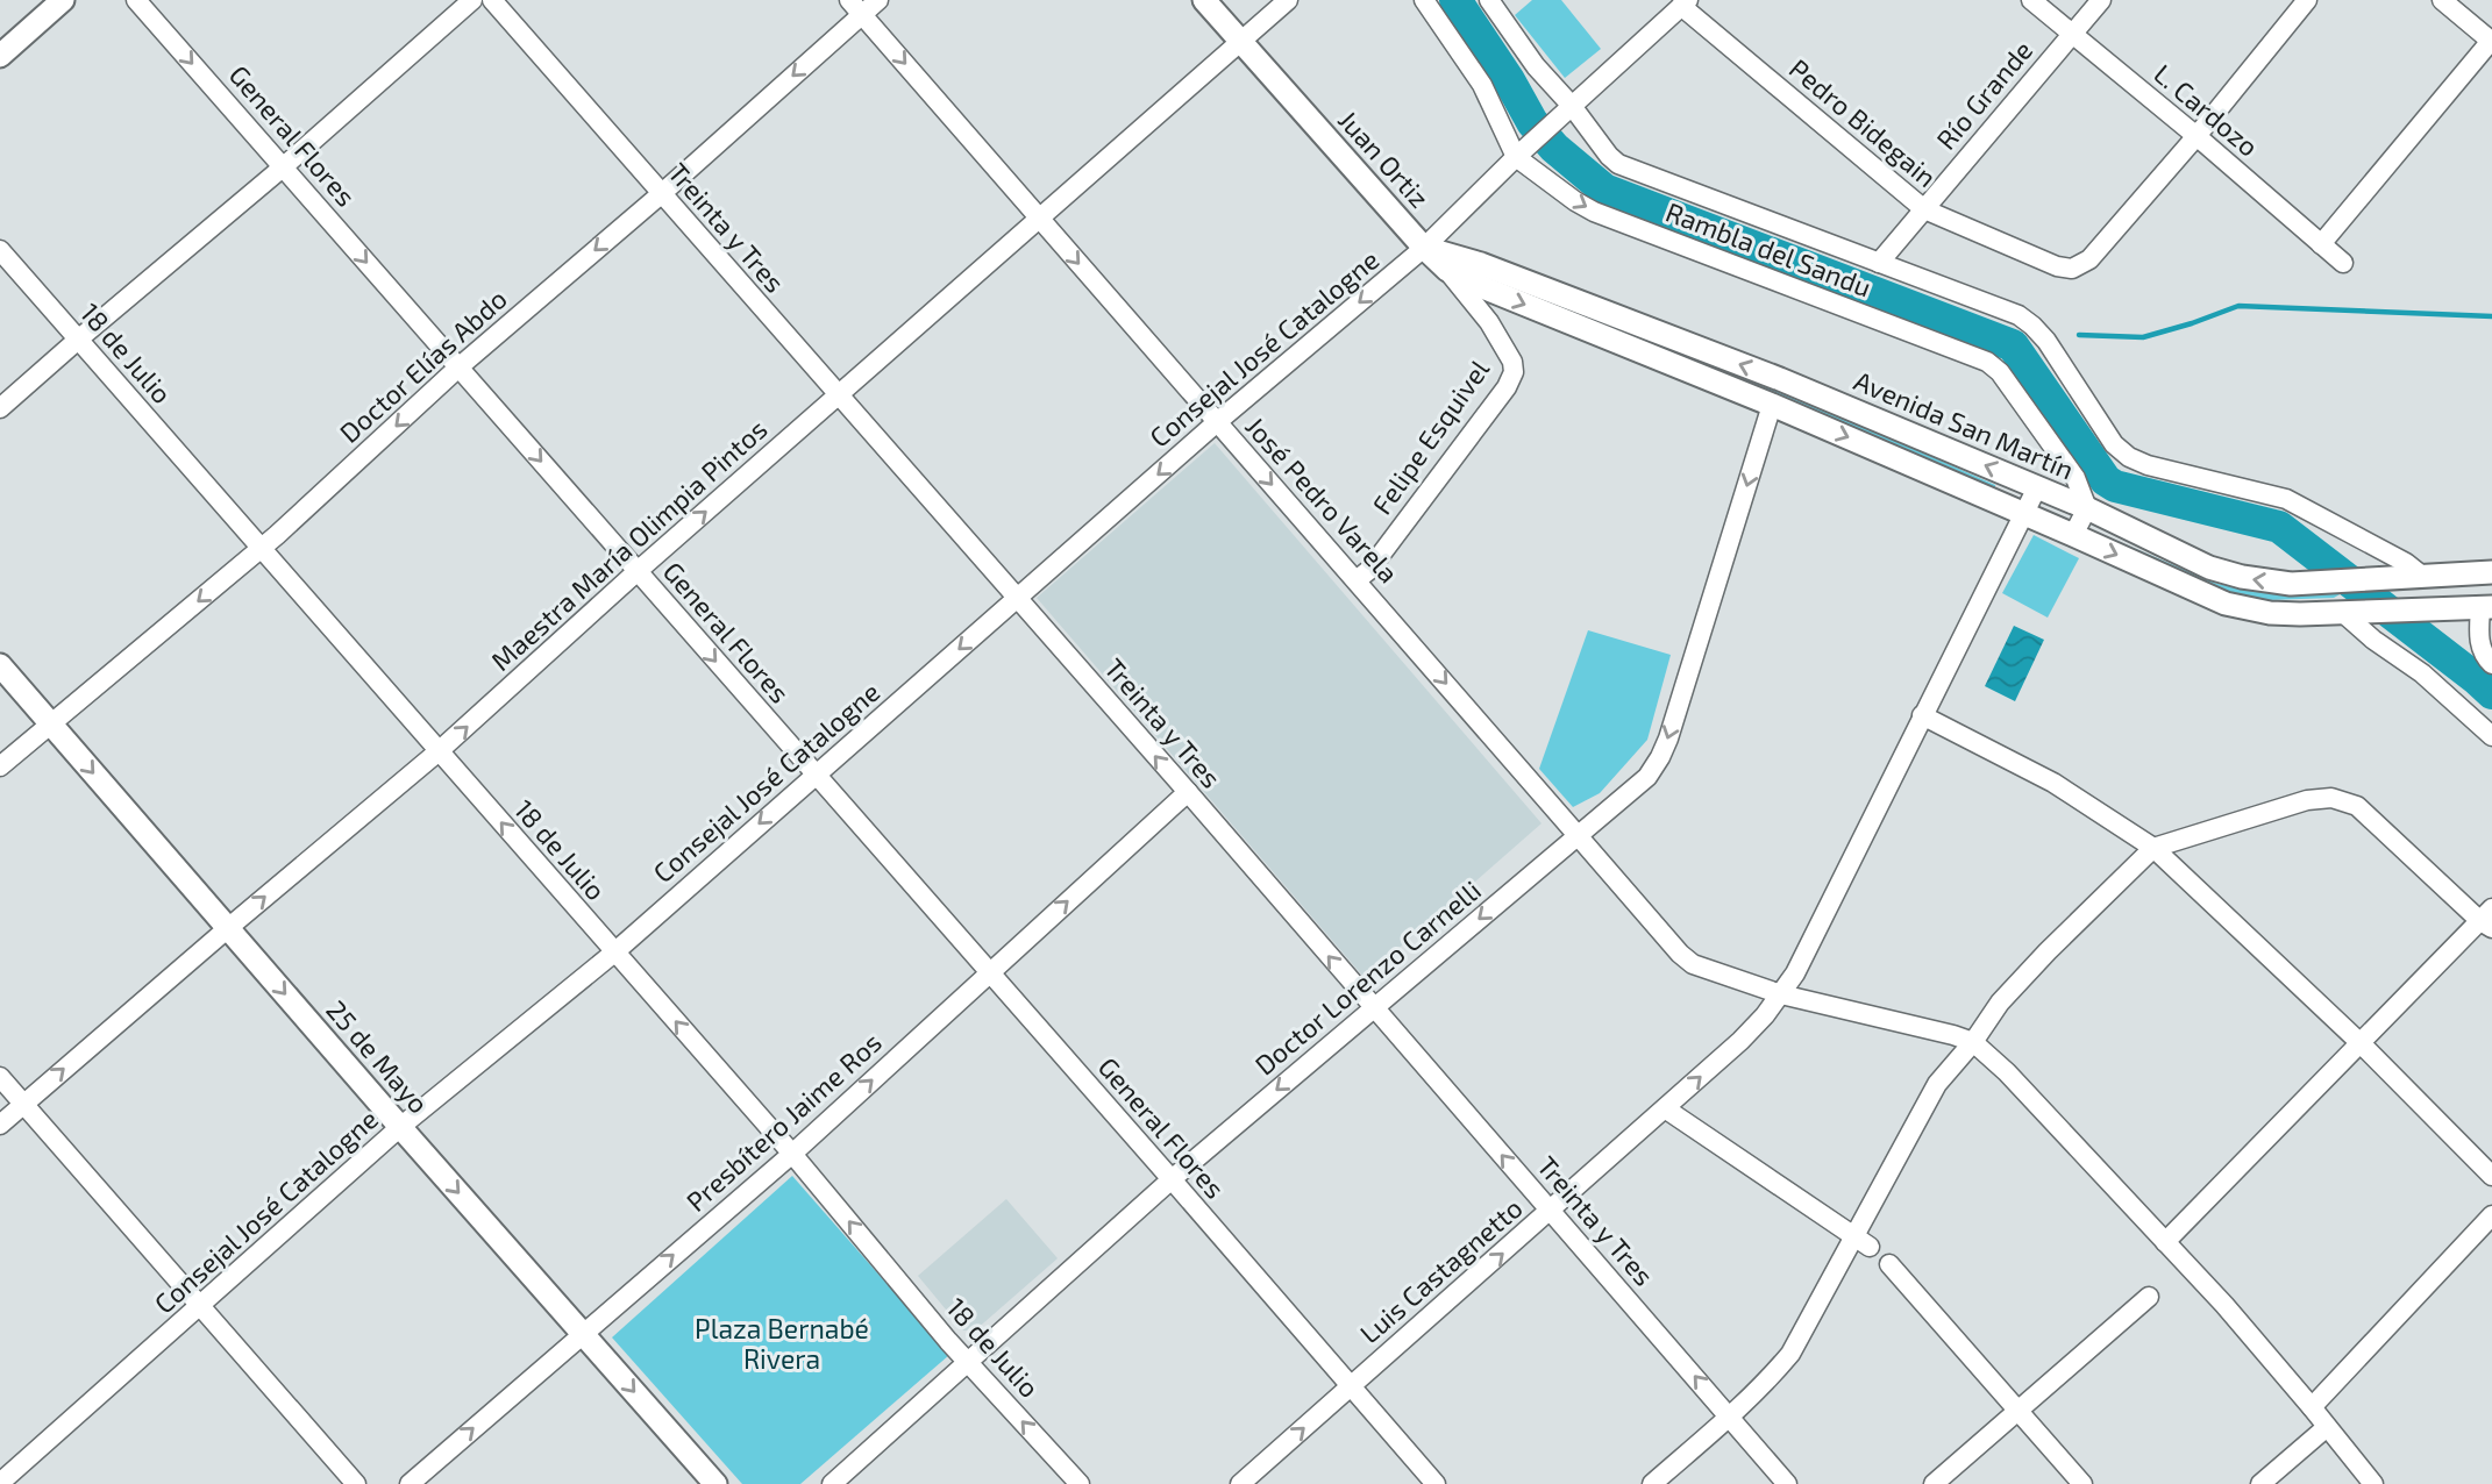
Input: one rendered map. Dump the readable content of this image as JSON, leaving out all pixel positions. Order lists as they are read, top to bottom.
{
  "streets": {
    "street": [
      "Río Grande",
      "L. Cardozo",
      "Pedro Bidegain",
      "General Flores",
      "Juan Ortiz",
      "Treinta y Tres",
      "Rambla del Sandu",
      "Consejal José Catalogne",
      "18 de Julio",
      "Doctor Elías Abdo",
      "Avenida San Martín",
      "Felipe Esquivel",
      "José Pedro Varela",
      "Maestra María Olimpia Pintos",
      "Doctor Lorenzo Carnelli",
      "25 de Mayo",
      "Presbítero Jaime Ros",
      "Luis Castagnetto"
    ]
  },
  "crossings": [
    ["Río Grande", "L. Cardozo"],
    ["Río Grande", "Pedro Bidegain"],
    ["L. Cardozo", "Pedro Bidegain"],
    ["Pedro Bidegain", "Consejal José Catalogne"],
    ["General Flores", "Consejal José Catalogne"],
    ["General Flores", "Doctor Elías Abdo"],
    ["General Flores", "Maestra María Olimpia Pintos"],
    ["General Flores", "Doctor Lorenzo Carnelli"],
    ["General Flores", "Presbítero Jaime Ros"],
    ["General Flores", "Luis Castagnetto"],
    ["Juan Ortiz", "Consejal José Catalogne"],
    ["Juan Ortiz", "Avenida San Martín"],
    ["Juan Ortiz", "Felipe Esquivel"],
    ["Juan Ortiz", "Maestra María Olimpia Pintos"],
    ["Treinta y Tres", "Consejal José Catalogne"],
    ["Treinta y Tres", "Doctor Elías Abdo"],
    ["Treinta y Tres", "Maestra María Olimpia Pintos"],
    ["Treinta y Tres", "Doctor Lorenzo Carnelli"],
    ["Treinta y Tres", "Presbítero Jaime Ros"],
    ["Treinta y Tres", "Luis Castagnetto"],
    ["Rambla del Sandu", "Consejal José Catalogne"],
    ["Rambla del Sandu", "Avenida San Martín"],
    ["Consejal José Catalogne", "18 de Julio"],
    ["Consejal José Catalogne", "Avenida San Martín"],
    ["Consejal José Catalogne", "José Pedro Varela"],
    ["Consejal José Catalogne", "25 de Mayo"],
    ["18 de Julio", "Doctor Elías Abdo"],
    ["18 de Julio", "Maestra María Olimpia Pintos"],
    ["18 de Julio", "Doctor Lorenzo Carnelli"],
    ["18 de Julio", "Presbítero Jaime Ros"],
    ["Doctor Elías Abdo", "José Pedro Varela"],
    ["Doctor Elías Abdo", "25 de Mayo"],
    ["Avenida San Martín", "Luis Castagnetto"],
    ["Felipe Esquivel", "José Pedro Varela"],
    ["José Pedro Varela", "Maestra María Olimpia Pintos"],
    ["José Pedro Varela", "Doctor Lorenzo Carnelli"],
    ["José Pedro Varela", "Luis Castagnetto"],
    ["Maestra María Olimpia Pintos", "25 de Mayo"],
    ["25 de Mayo", "Presbítero Jaime Ros"]
  ],
  "one_way": [
    "General Flores",
    "Treinta y Tres",
    "Consejal José Catalogne",
    "18 de Julio",
    "Doctor Elías Abdo",
    "José Pedro Varela",
    "Maestra María Olimpia Pintos",
    "Doctor Lorenzo Carnelli",
    "25 de Mayo",
    "Presbítero Jaime Ros",
    "Luis Castagnetto"
  ],
  "parks": ["Plaza Bernabé Rivera"]
}
